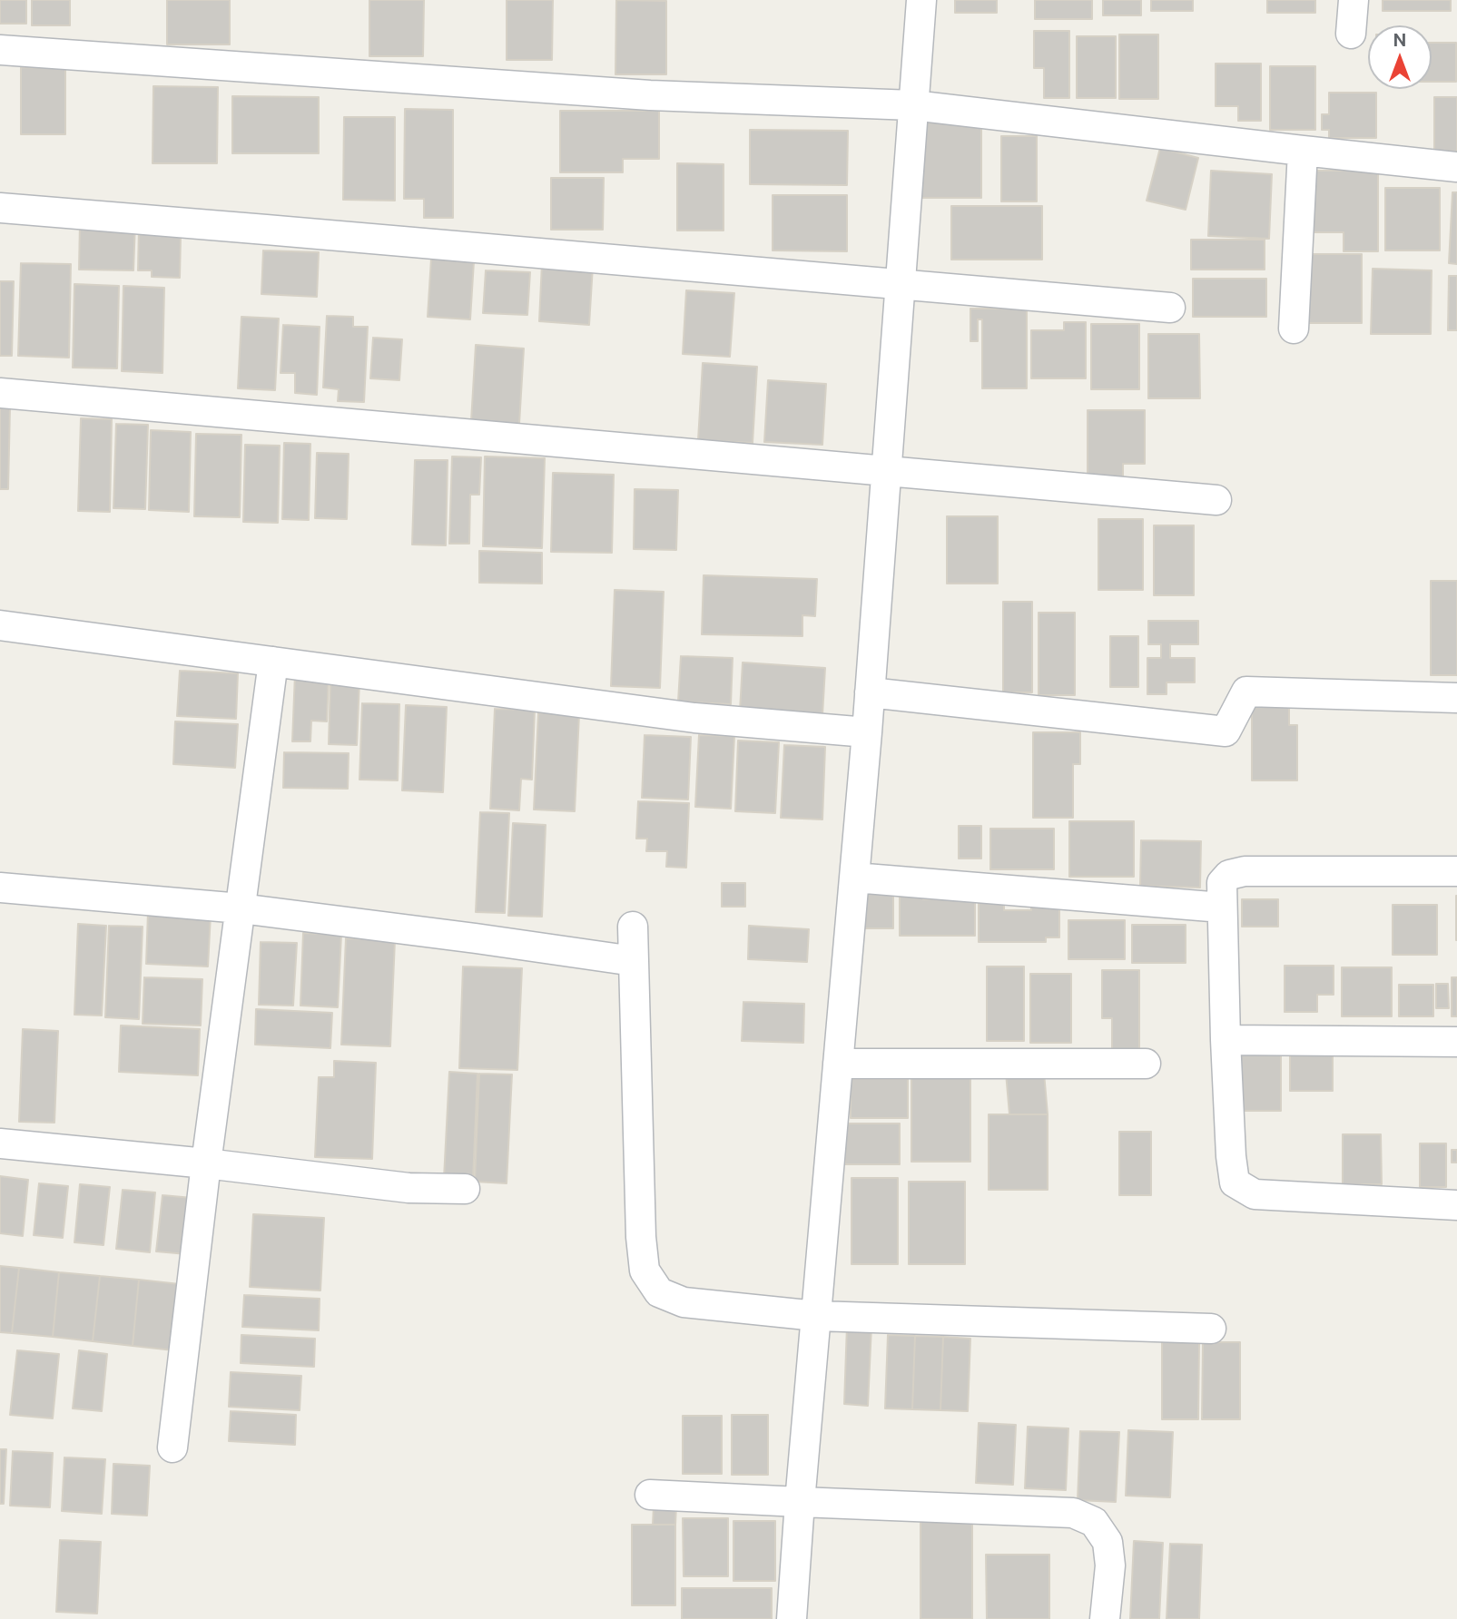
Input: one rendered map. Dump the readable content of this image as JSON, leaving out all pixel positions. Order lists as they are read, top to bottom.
{
  "north": "top"
}
